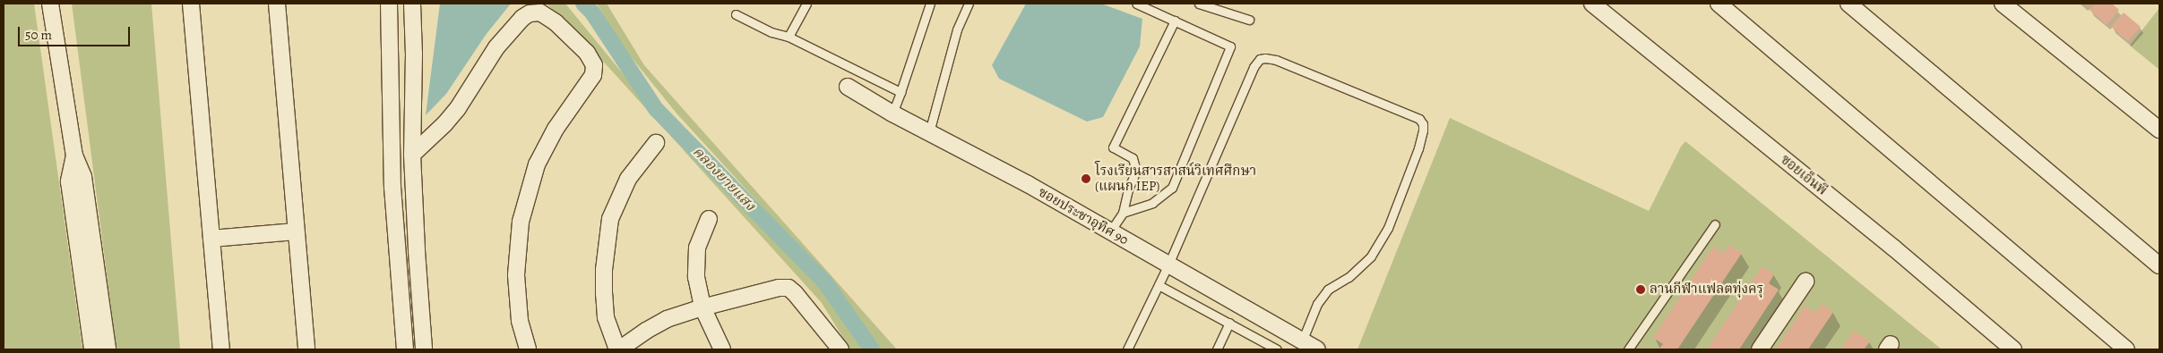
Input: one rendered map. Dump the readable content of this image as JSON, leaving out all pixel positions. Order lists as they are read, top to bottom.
{
  "streets": {
    "street": ["ซอยเอ็นพี", "ซอยประชาอุทิศ 90"]
  },
  "water": ["คลองยายแสง"],
  "places": ["โรงเรียนสารสาสน์วิเทศศึกษา (แผนก IEP)", "ลานกีฬาแฟลตทุ่งครุ"],
  "scale_bar": "50 m"
}
